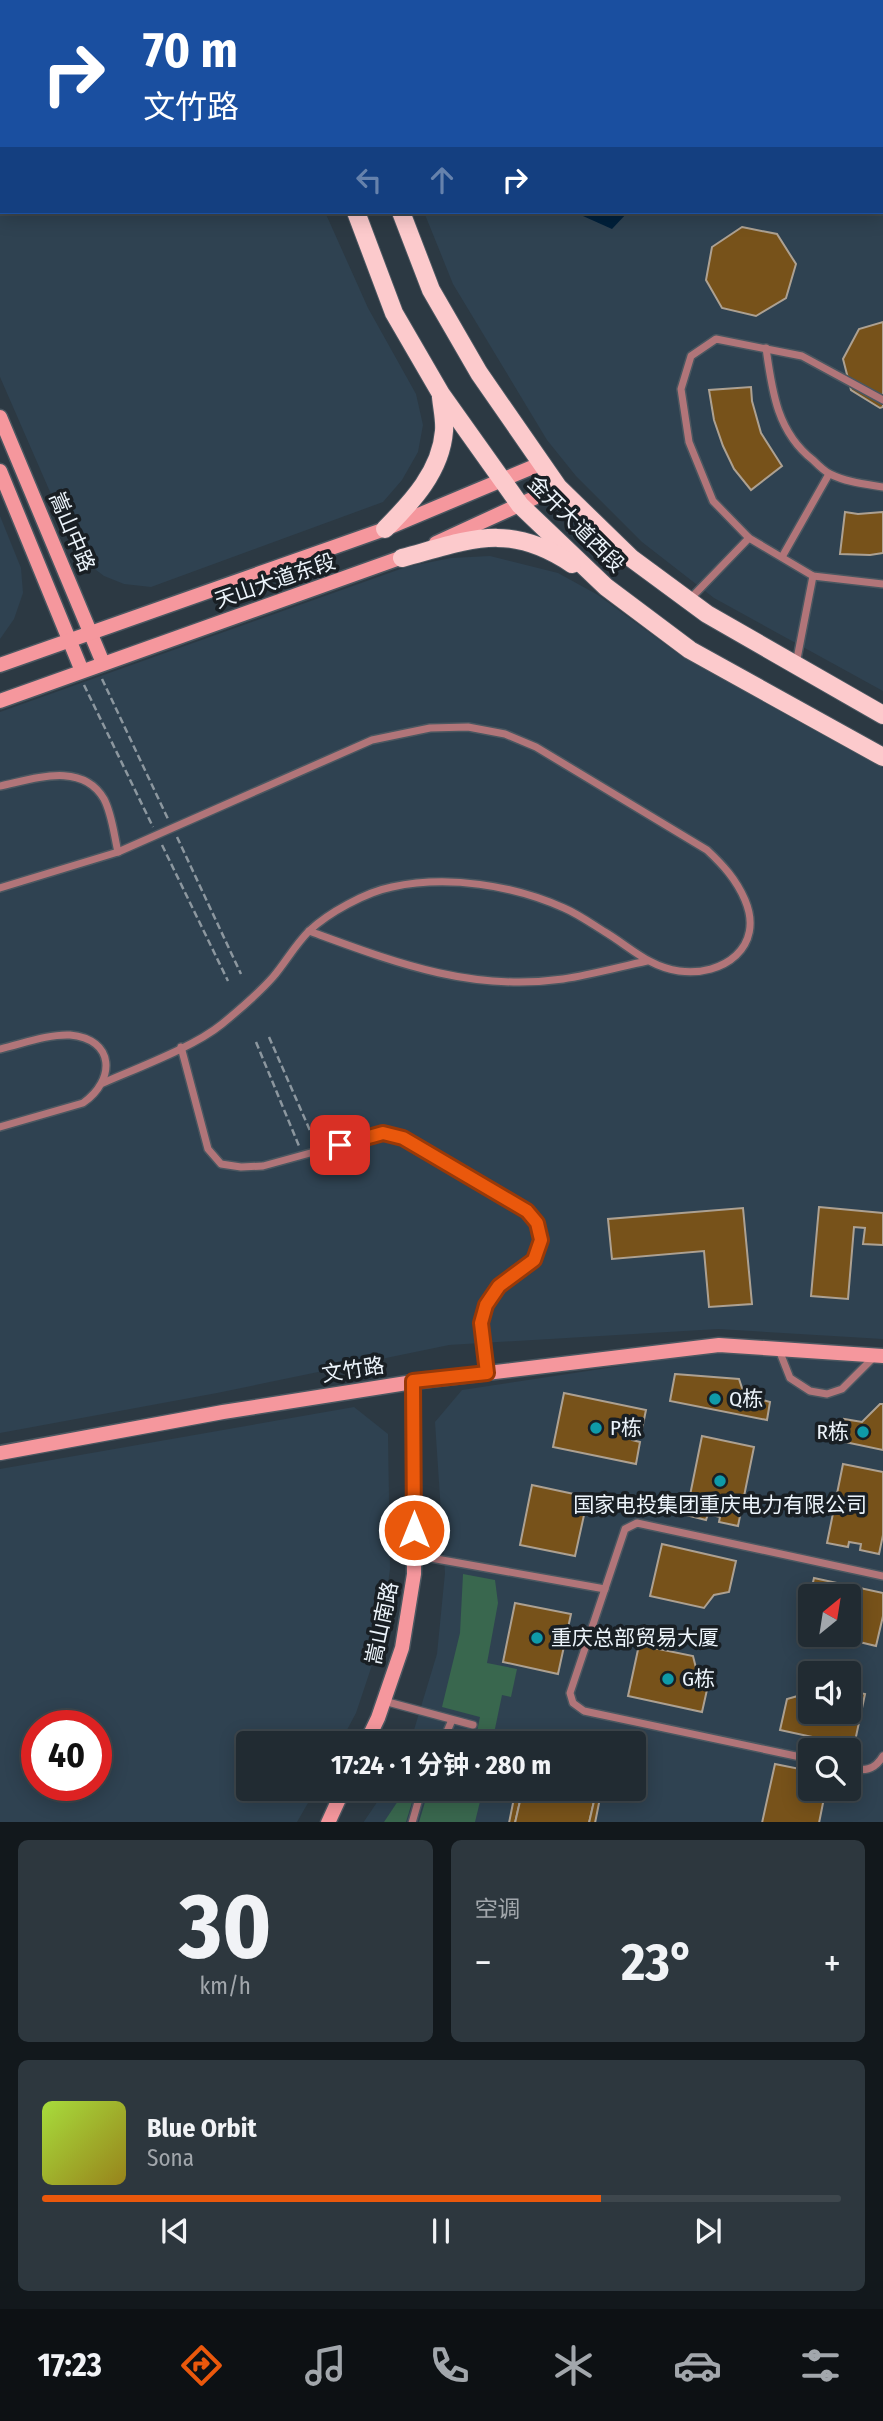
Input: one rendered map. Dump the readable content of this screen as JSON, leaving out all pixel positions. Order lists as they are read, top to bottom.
{
  "streets": {
    "main road": [
      "金开大道西段",
      "嵩山中路",
      "天山大道东段",
      "文竹路",
      "嵩山南路"
    ]
  },
  "crossings": [
    ["金开大道西段", "天山大道东段"],
    ["嵩山中路", "天山大道东段"],
    ["文竹路", "嵩山南路"]
  ],
  "places": [
    "Q栋",
    "P栋",
    "R栋",
    "国家电投集团重庆电力有限公司",
    "重庆总部贸易大厦",
    "G栋"
  ],
  "north": "top right",
  "page": {
    "turn": ["70 m", "文竹路"],
    "limit": "40",
    "trip": "17:24 · 1 分钟 · 280 m",
    "tile": [
      ["30", "km/h"],
      "空调"
    ],
    "heat": ["−", "23°", "+"],
    "song": ["Blue Orbit", "Sona"],
    "tabs": "17:23"
  }
}
